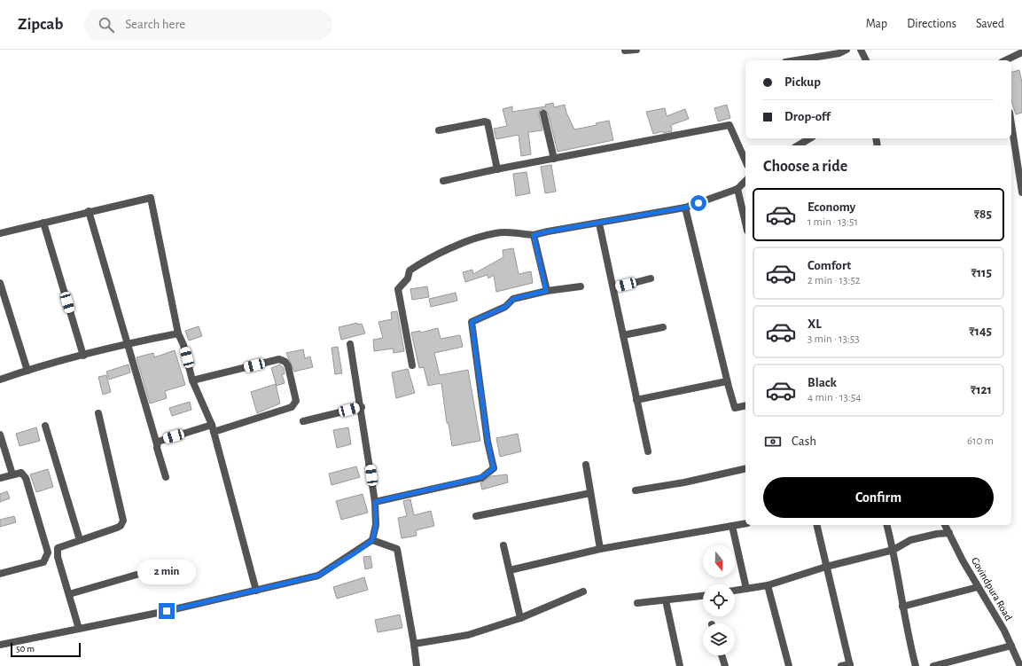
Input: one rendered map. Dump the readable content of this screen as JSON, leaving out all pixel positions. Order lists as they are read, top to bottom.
{
  "streets": {
    "street": ["Govindpura Road"]
  },
  "scale_bar": "50 m",
  "north": "bottom",
  "page": {
    "header": "Zipcab",
    "search": "Search here",
    "nav": ["Map", "Directions", "Saved"],
    "banner": ["Pickup", "Drop-off"],
    "heading": "Choose a ride",
    "list": [
      {
        "name": "Economy",
        "note": "1 min · 13:51",
        "value": "₹85"
      },
      {
        "name": "Comfort",
        "note": "2 min · 13:52",
        "value": "₹115"
      },
      {
        "name": "XL",
        "note": "3 min · 13:53",
        "value": "₹145"
      },
      {
        "name": "Black",
        "note": "4 min · 13:54",
        "value": "₹121"
      }
    ],
    "pay": ["Cash", "610 m"],
    "buttons": "Confirm",
    "bubble": "2 min",
    "scale": "50 m"
  }
}
